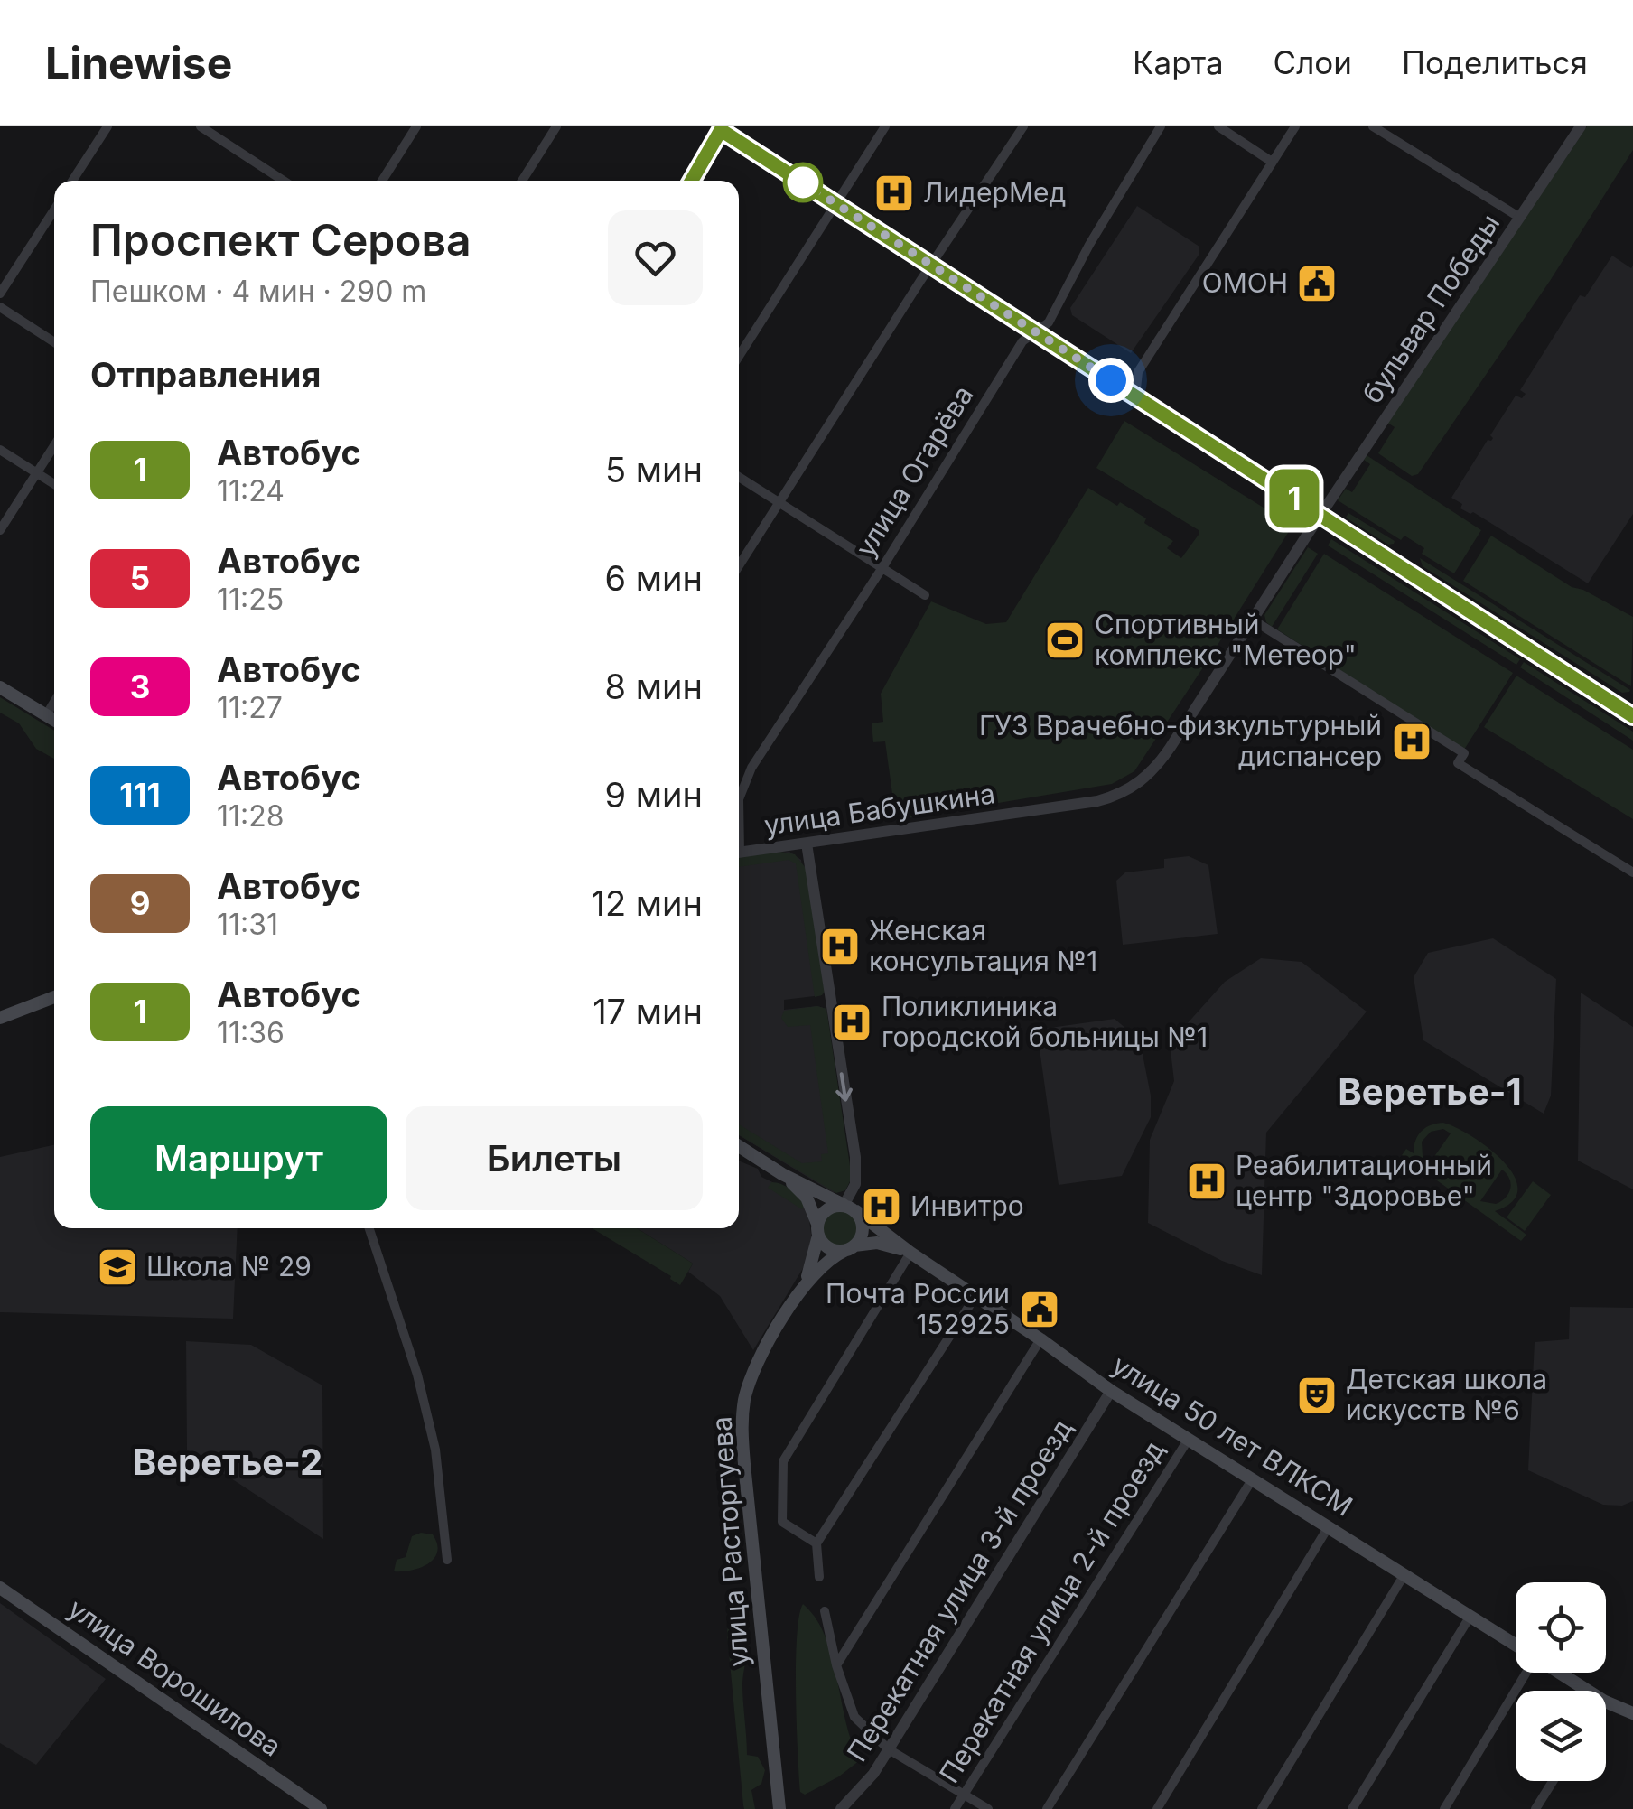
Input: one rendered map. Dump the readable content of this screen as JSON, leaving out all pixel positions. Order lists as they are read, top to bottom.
{
  "streets": {
    "main road": ["улица 50 лет ВЛКСМ", "улица Расторгуева", "улица Ворошилова"],
    "street": [
      "бульвар Победы",
      "улица Огарёва",
      "улица Бабушкина",
      "Перекатная улица 3-й проезд",
      "Перекатная улица 2-й проезд"
    ]
  },
  "crossings": [
    ["бульвар Победы", "улица Бабушкина"],
    ["улица 50 лет ВЛКСМ", "улица Расторгуева"],
    ["улица 50 лет ВЛКСМ", "Перекатная улица 3-й проезд"],
    ["улица 50 лет ВЛКСМ", "Перекатная улица 2-й проезд"]
  ],
  "districts": ["Веретье-1", "Веретье-2"],
  "places": {
    "hospital": [
      "ЛидерМед",
      "ГУЗ Врачебно-физкультурный диспансер",
      "Женская консультация №1",
      "Поликлиника городской больницы №1",
      "Реабилитационный центр \"Здоровье\"",
      "Инвитро"
    ],
    "public building": ["ОМОН", "Почта России 152925"],
    "sports": ["Спортивный комплекс \"Метеор\""],
    "school or university": ["Школа № 29"],
    "theatre": ["Детская школа искусств №6"]
  },
  "lines": ["bus line 1"],
  "page": {
    "header": "Linewise",
    "nav": ["Карта", "Слои", "Поделиться"],
    "on_map": "1",
    "heading": [
      ["Проспект Серова", "Пешком · 4 мин · 290 m"],
      "Отправления"
    ],
    "list": [
      {
        "mark": "1",
        "name": "Автобус",
        "note": "11:24",
        "value": "5 мин"
      },
      {
        "mark": "5",
        "name": "Автобус",
        "note": "11:25",
        "value": "6 мин"
      },
      {
        "mark": "3",
        "name": "Автобус",
        "note": "11:27",
        "value": "8 мин"
      },
      {
        "mark": "111",
        "name": "Автобус",
        "note": "11:28",
        "value": "9 мин"
      },
      {
        "mark": "9",
        "name": "Автобус",
        "note": "11:31",
        "value": "12 мин"
      },
      {
        "mark": "1",
        "name": "Автобус",
        "note": "11:36",
        "value": "17 мин"
      }
    ],
    "buttons": ["Маршрут", "Билеты"]
  }
}
